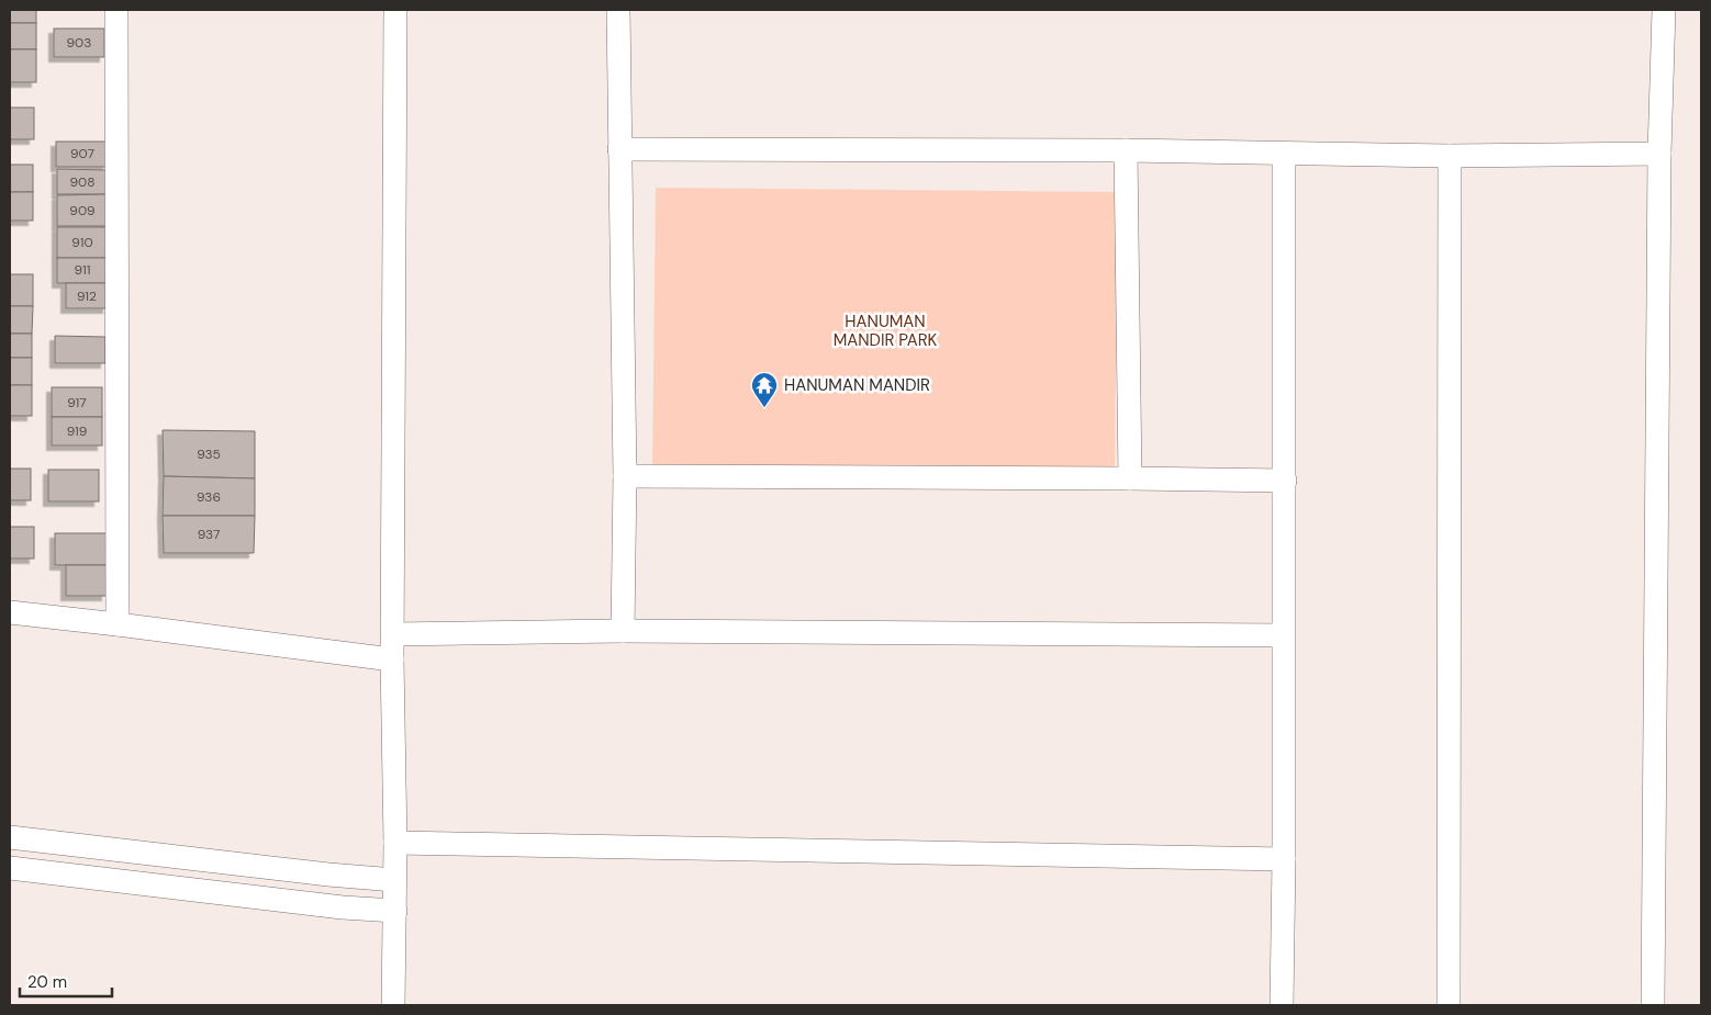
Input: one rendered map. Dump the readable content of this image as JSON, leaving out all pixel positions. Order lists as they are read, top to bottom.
{
  "parks": ["HANUMAN MANDIR PARK"],
  "places": {
    "temple": ["HANUMAN MANDIR"]
  },
  "house_numbers": [
    "903",
    "907",
    "908",
    "909",
    "910",
    "911",
    "912",
    "917",
    "919",
    "935",
    "936",
    "937"
  ],
  "scale_bar": "20 m"
}
